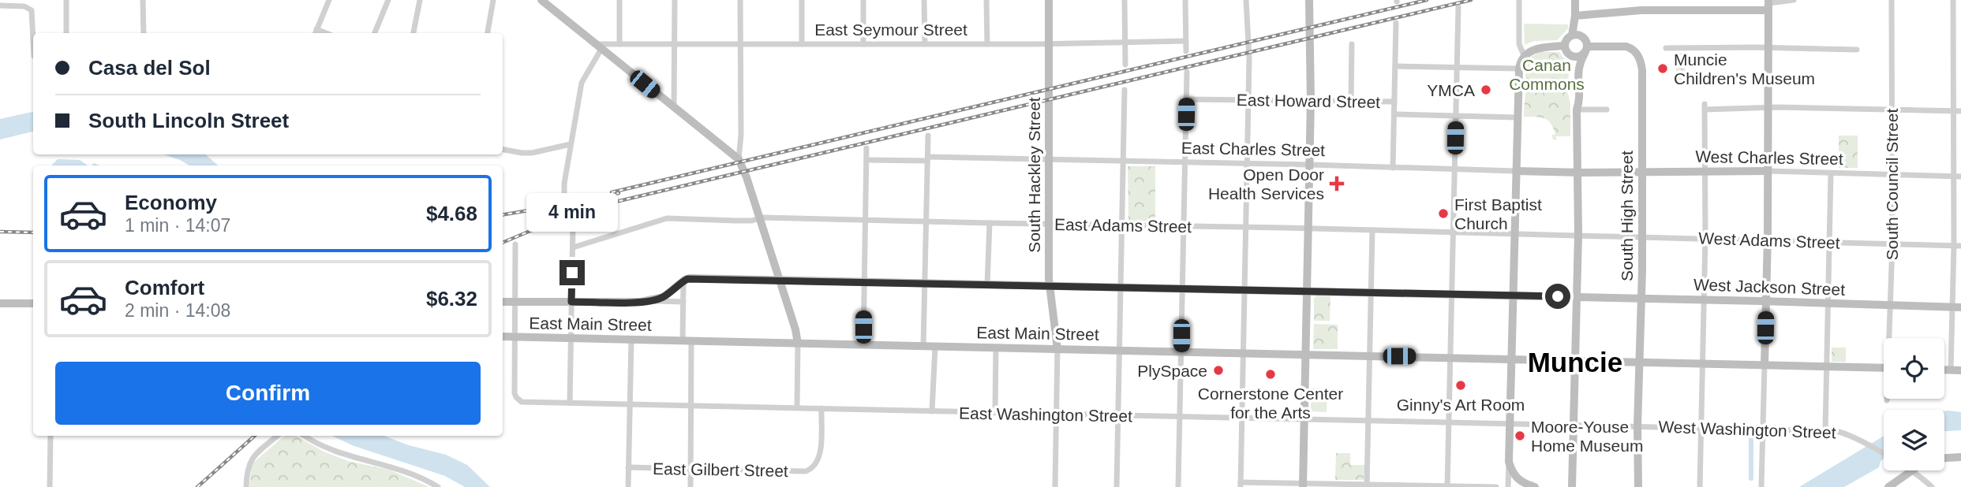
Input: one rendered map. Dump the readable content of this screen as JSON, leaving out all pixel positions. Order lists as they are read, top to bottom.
{
  "streets": {
    "main road": [
      "East Charles Street",
      "West Charles Street",
      "South Hackley Street",
      "South High Street",
      "West Jackson Street",
      "East Main Street"
    ],
    "street": [
      "East Seymour Street",
      "East Howard Street",
      "South Council Street",
      "East Adams Street",
      "West Adams Street",
      "East Washington Street",
      "West Washington Street",
      "East Gilbert Street"
    ]
  },
  "crossings": [
    ["East Seymour Street", "South Hackley Street"],
    ["East Charles Street", "West Charles Street"],
    ["East Charles Street", "South Hackley Street"],
    ["West Charles Street", "South Council Street"],
    ["West Charles Street", "South High Street"],
    ["South Hackley Street", "East Adams Street"],
    ["South Hackley Street", "West Jackson Street"],
    ["South Hackley Street", "East Main Street"],
    ["South Council Street", "West Adams Street"],
    ["South Council Street", "West Jackson Street"],
    ["South High Street", "West Adams Street"],
    ["South High Street", "West Jackson Street"],
    ["South High Street", "East Main Street"],
    ["South High Street", "West Washington Street"],
    ["East Adams Street", "West Adams Street"],
    ["East Main Street", "East Washington Street"],
    ["East Washington Street", "West Washington Street"],
    ["East Washington Street", "East Gilbert Street"]
  ],
  "districts": ["Muncie"],
  "parks": ["Canan Commons"],
  "places": {
    "other": [
      "Muncie Children's Museum",
      "YMCA",
      "First Baptist Church",
      "PlySpace",
      "Cornerstone Center for the Arts",
      "Ginny's Art Room",
      "Moore-Youse Home Museum"
    ],
    "health": ["Open Door Health Services"]
  },
  "page": {
    "banner": ["Casa del Sol", "South Lincoln Street"],
    "list": [
      {
        "name": "Economy",
        "note": "1 min · 14:07",
        "value": "$4.68"
      },
      {
        "name": "Comfort",
        "note": "2 min · 14:08",
        "value": "$6.32"
      }
    ],
    "bubble": "4 min",
    "buttons": "Confirm"
  }
}
